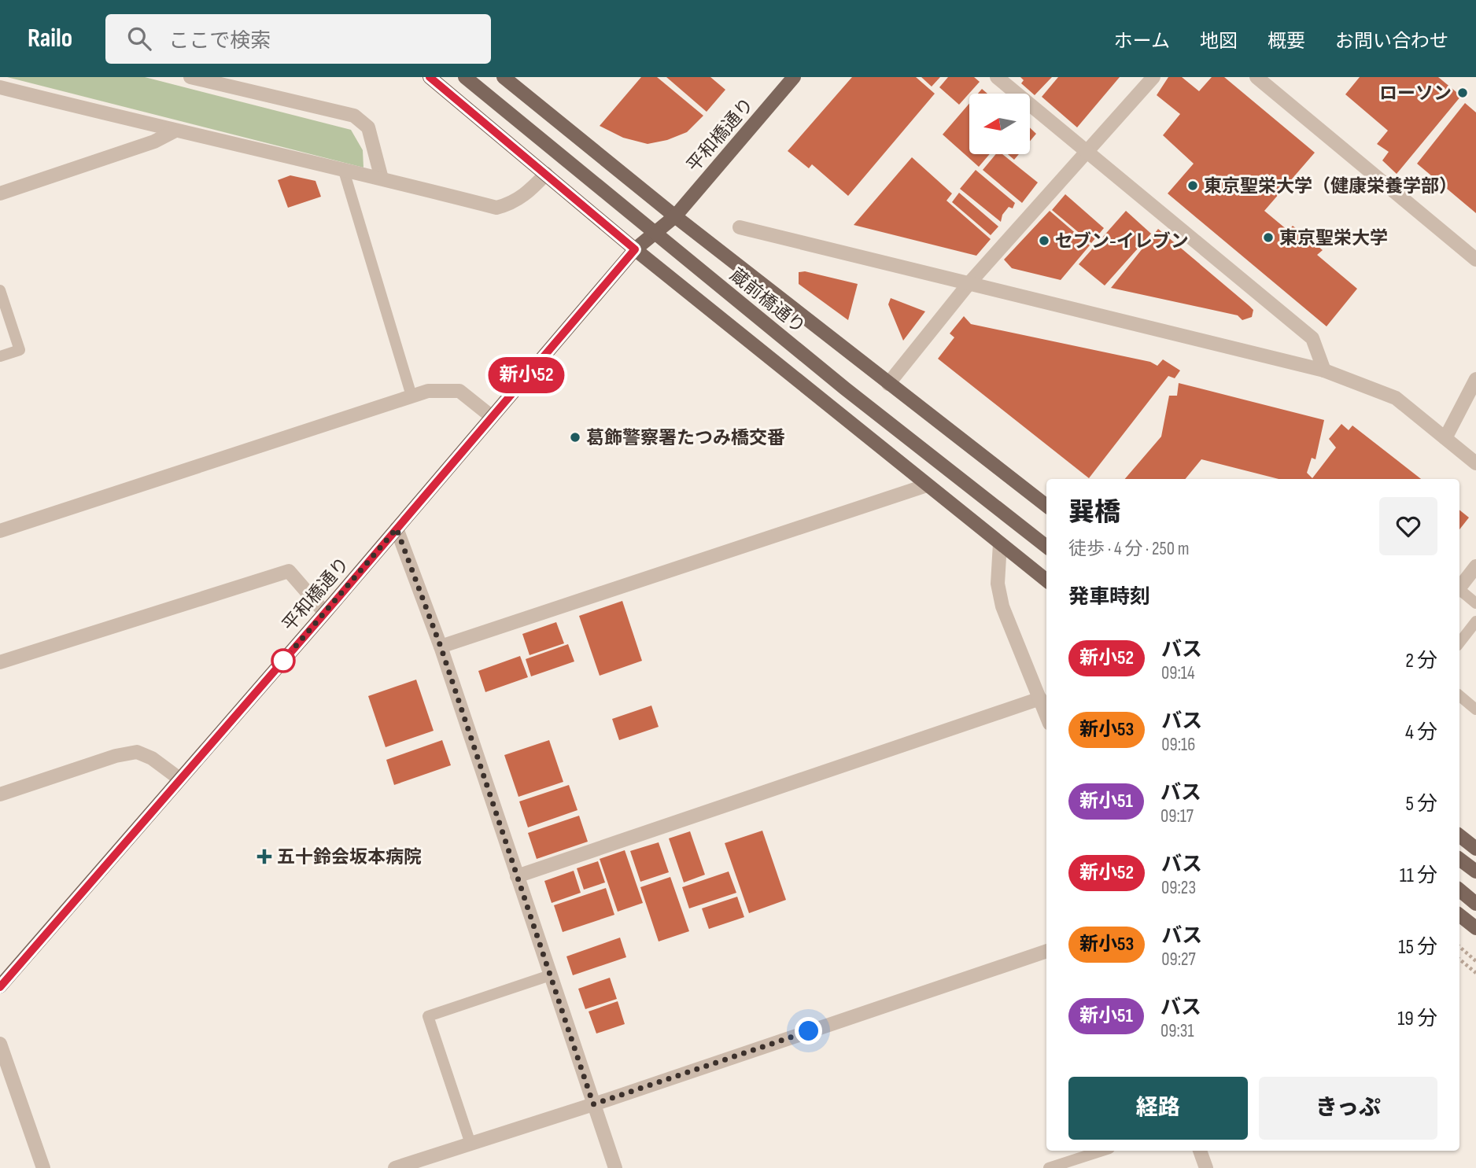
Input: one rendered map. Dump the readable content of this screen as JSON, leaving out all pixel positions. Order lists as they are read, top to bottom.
{
  "streets": {
    "main road": ["平和橋通り", "蔵前橋通り"]
  },
  "places": {
    "other": [
      "ローソン",
      "東京聖栄大学（健康栄養学部）",
      "東京聖栄大学",
      "セブン-イレブン",
      "葛飾警察署たつみ橋交番"
    ],
    "health": ["五十鈴会坂本病院"]
  },
  "lines": ["bus line 新小52"],
  "north": "left",
  "page": {
    "header": "Railo",
    "search": "ここで検索",
    "nav": [
      "ホーム",
      "地図",
      "概要",
      "お問い合わせ"
    ],
    "on_map": "新小52",
    "heading": [
      ["巽橋", "徒歩 · 4 分 · 250 m"],
      "発車時刻"
    ],
    "list": [
      {
        "mark": "新小52",
        "name": "バス",
        "note": "09:14",
        "value": "2 分"
      },
      {
        "mark": "新小53",
        "name": "バス",
        "note": "09:16",
        "value": "4 分"
      },
      {
        "mark": "新小51",
        "name": "バス",
        "note": "09:17",
        "value": "5 分"
      },
      {
        "mark": "新小52",
        "name": "バス",
        "note": "09:23",
        "value": "11 分"
      },
      {
        "mark": "新小53",
        "name": "バス",
        "note": "09:27",
        "value": "15 分"
      },
      {
        "mark": "新小51",
        "name": "バス",
        "note": "09:31",
        "value": "19 分"
      }
    ],
    "buttons": ["経路", "きっぷ"]
  }
}
